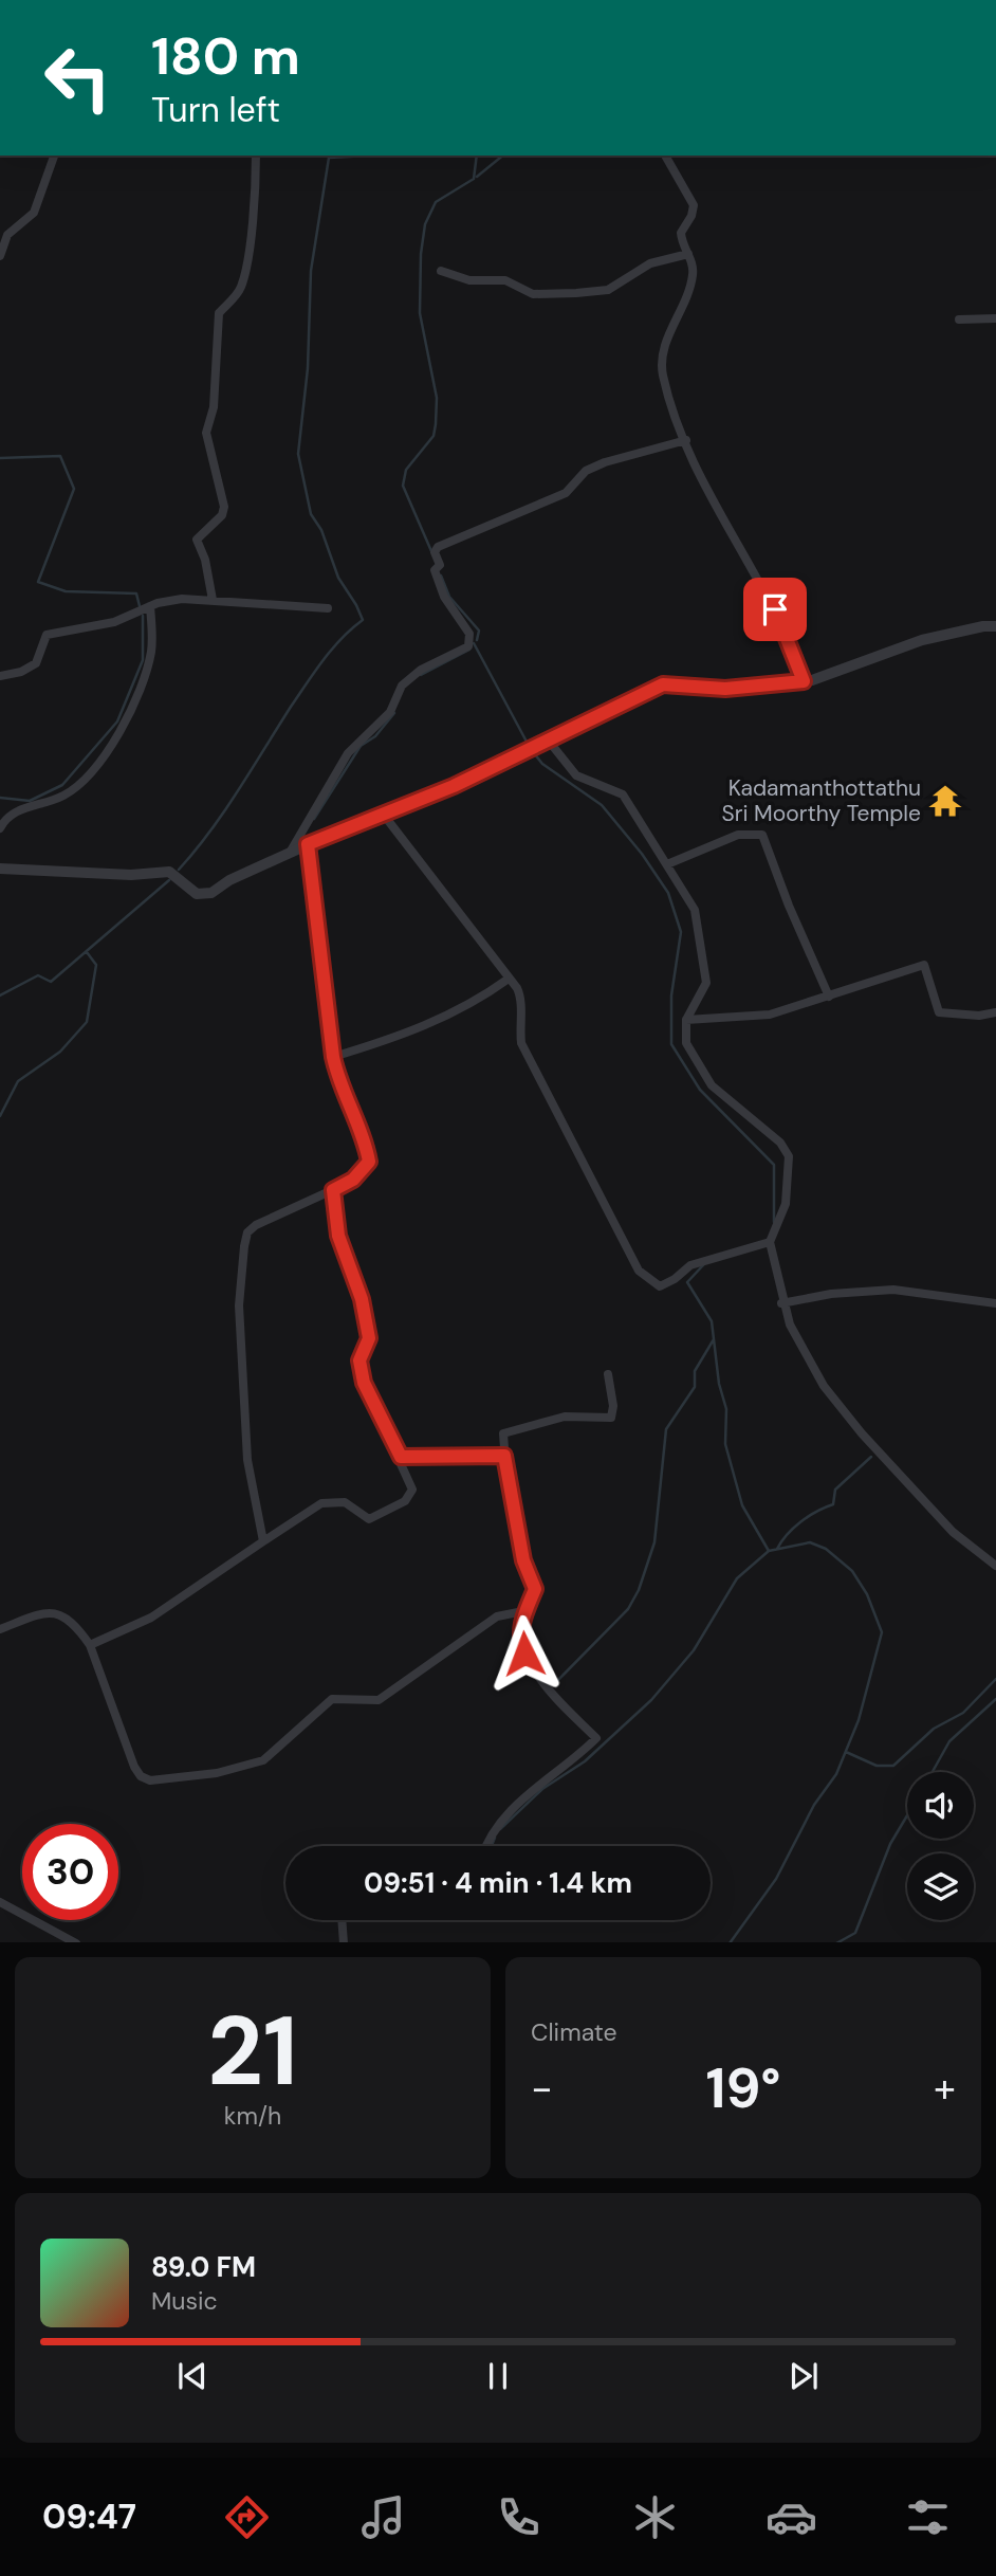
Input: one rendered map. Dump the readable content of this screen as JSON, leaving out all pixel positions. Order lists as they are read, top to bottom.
{
  "places": {
    "temple": ["Kadamanthottathu Sri Moorthy Temple"]
  },
  "page": {
    "turn": ["180 m", "Turn left"],
    "limit": "30",
    "trip": "09:51 · 4 min · 1.4 km",
    "tile": [
      ["21", "km/h"],
      "Climate"
    ],
    "heat": ["−", "19°", "+"],
    "song": ["89.0 FM", "Music"],
    "tabs": "09:47"
  }
}
